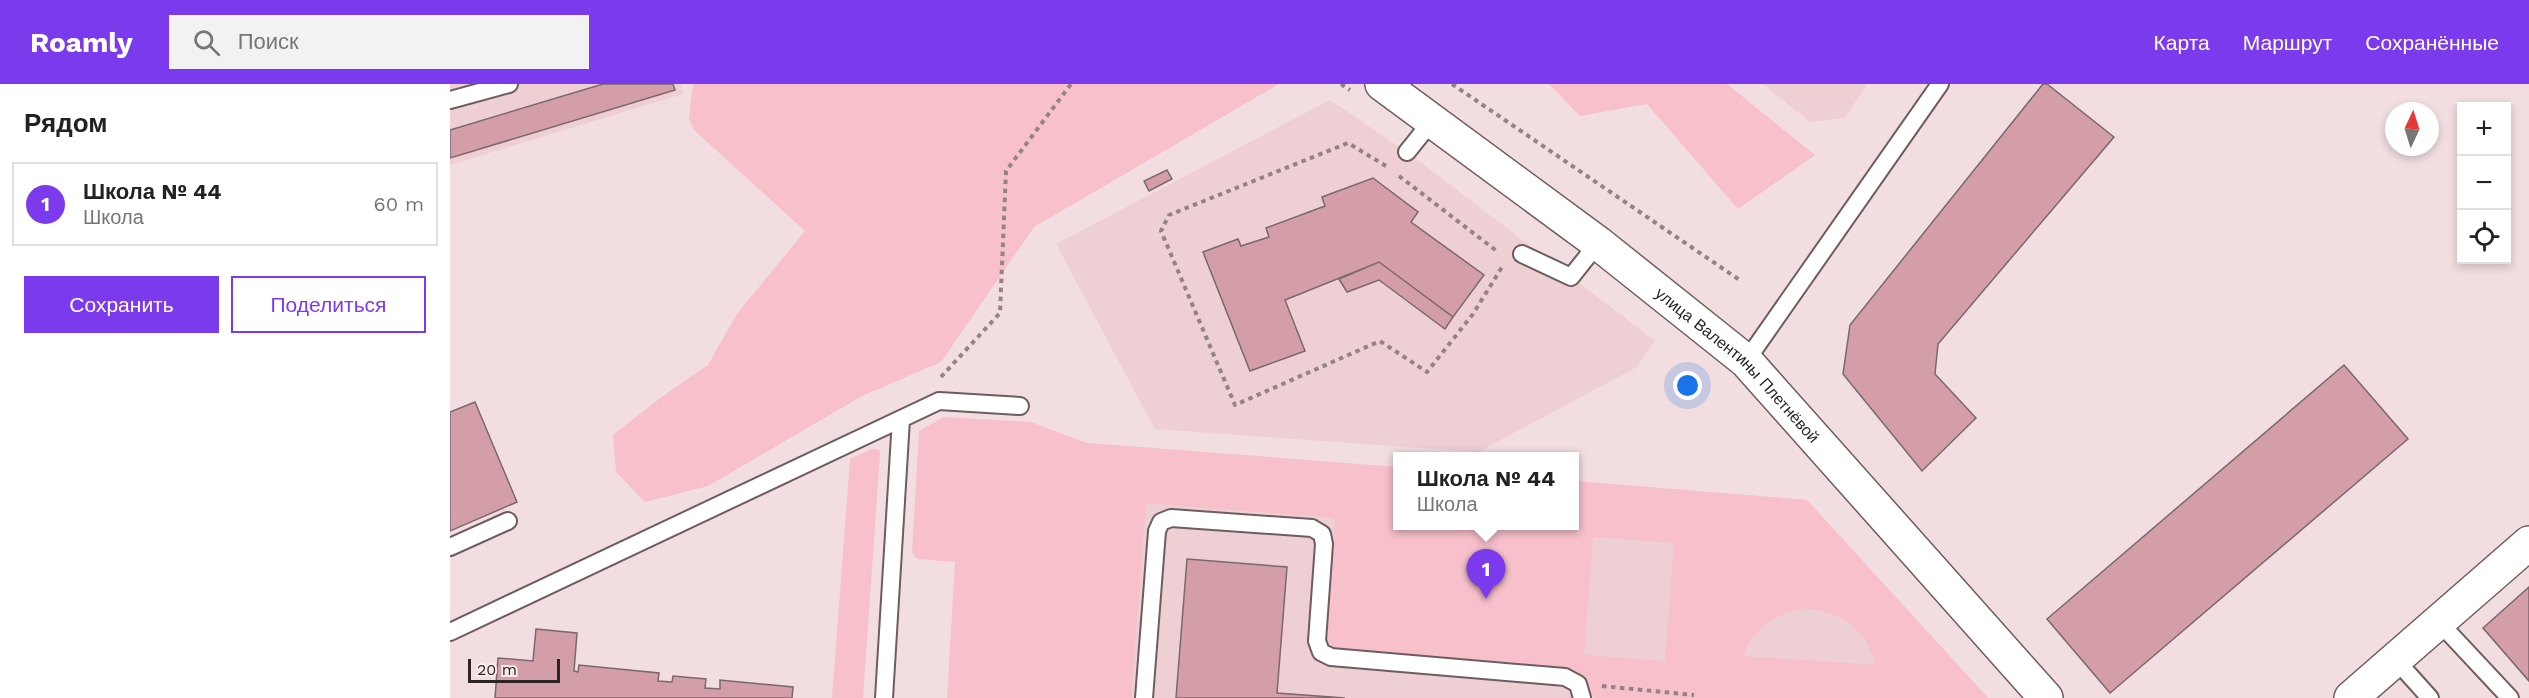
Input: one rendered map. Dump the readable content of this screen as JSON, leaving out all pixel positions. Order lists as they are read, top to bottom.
{
  "streets": {
    "street": ["улица Валентины Плетнёвой"]
  },
  "scale_bar": "20 m",
  "north": "top",
  "page": {
    "header": "Roamly",
    "search": "Поиск",
    "nav": ["Карта", "Маршрут", "Сохранённые"],
    "heading": "Рядом",
    "map_buttons": ["+", "−"],
    "list": [
      {
        "mark": "1",
        "name": "Школа № 44",
        "note": "Школа",
        "value": "60 m"
      }
    ],
    "buttons": ["Сохранить", "Поделиться"],
    "popup": ["Школа № 44", "Школа"],
    "pins": "1",
    "scale": "20 m"
  }
}
